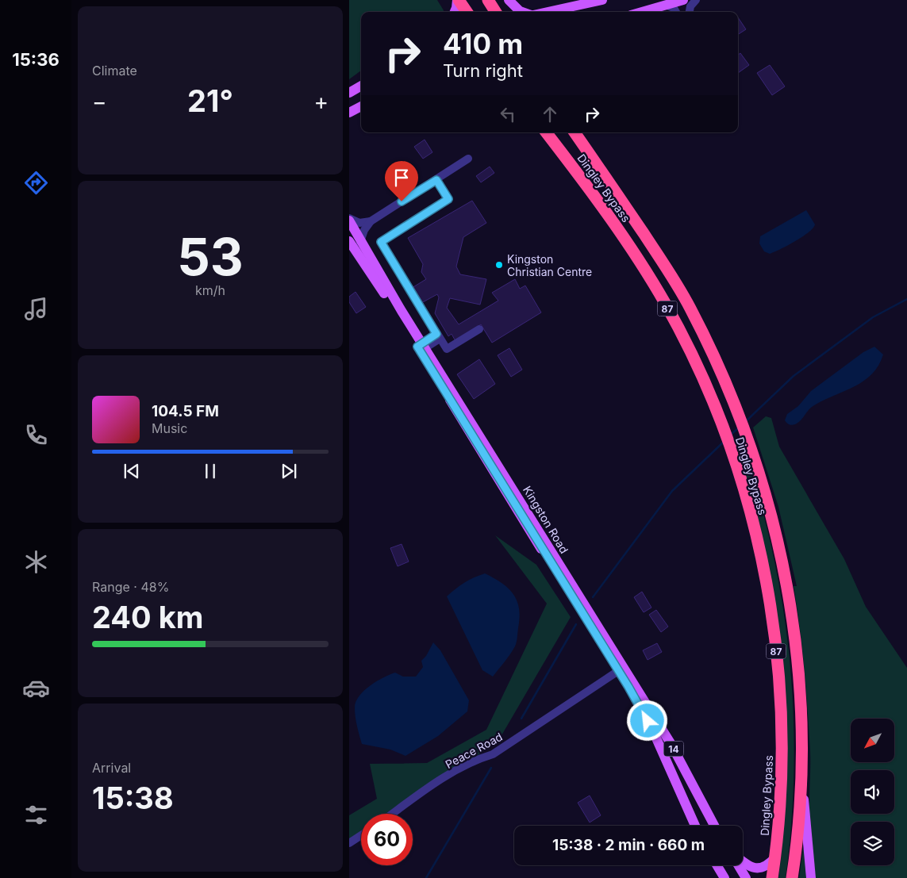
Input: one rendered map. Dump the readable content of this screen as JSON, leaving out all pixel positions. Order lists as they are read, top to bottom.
{
  "streets": {
    "highway": ["Dingley Bypass", "87"],
    "main road": ["Kingston Road", "14"],
    "street": ["Peace Road"]
  },
  "crossings": [
    ["Kingston Road", "Peace Road"]
  ],
  "places": ["Kingston Christian Centre"],
  "north": "bottom left",
  "page": {
    "tabs": "15:36",
    "tile": [
      "Climate",
      ["53", "km/h"],
      ["Range · 48%", "240 km"],
      ["Arrival", "15:38"]
    ],
    "turn": ["410 m", "Turn right"],
    "heat": ["−", "21°", "+"],
    "song": ["104.5 FM", "Music"],
    "limit": "60",
    "trip": "15:38 · 2 min · 660 m"
  }
}
